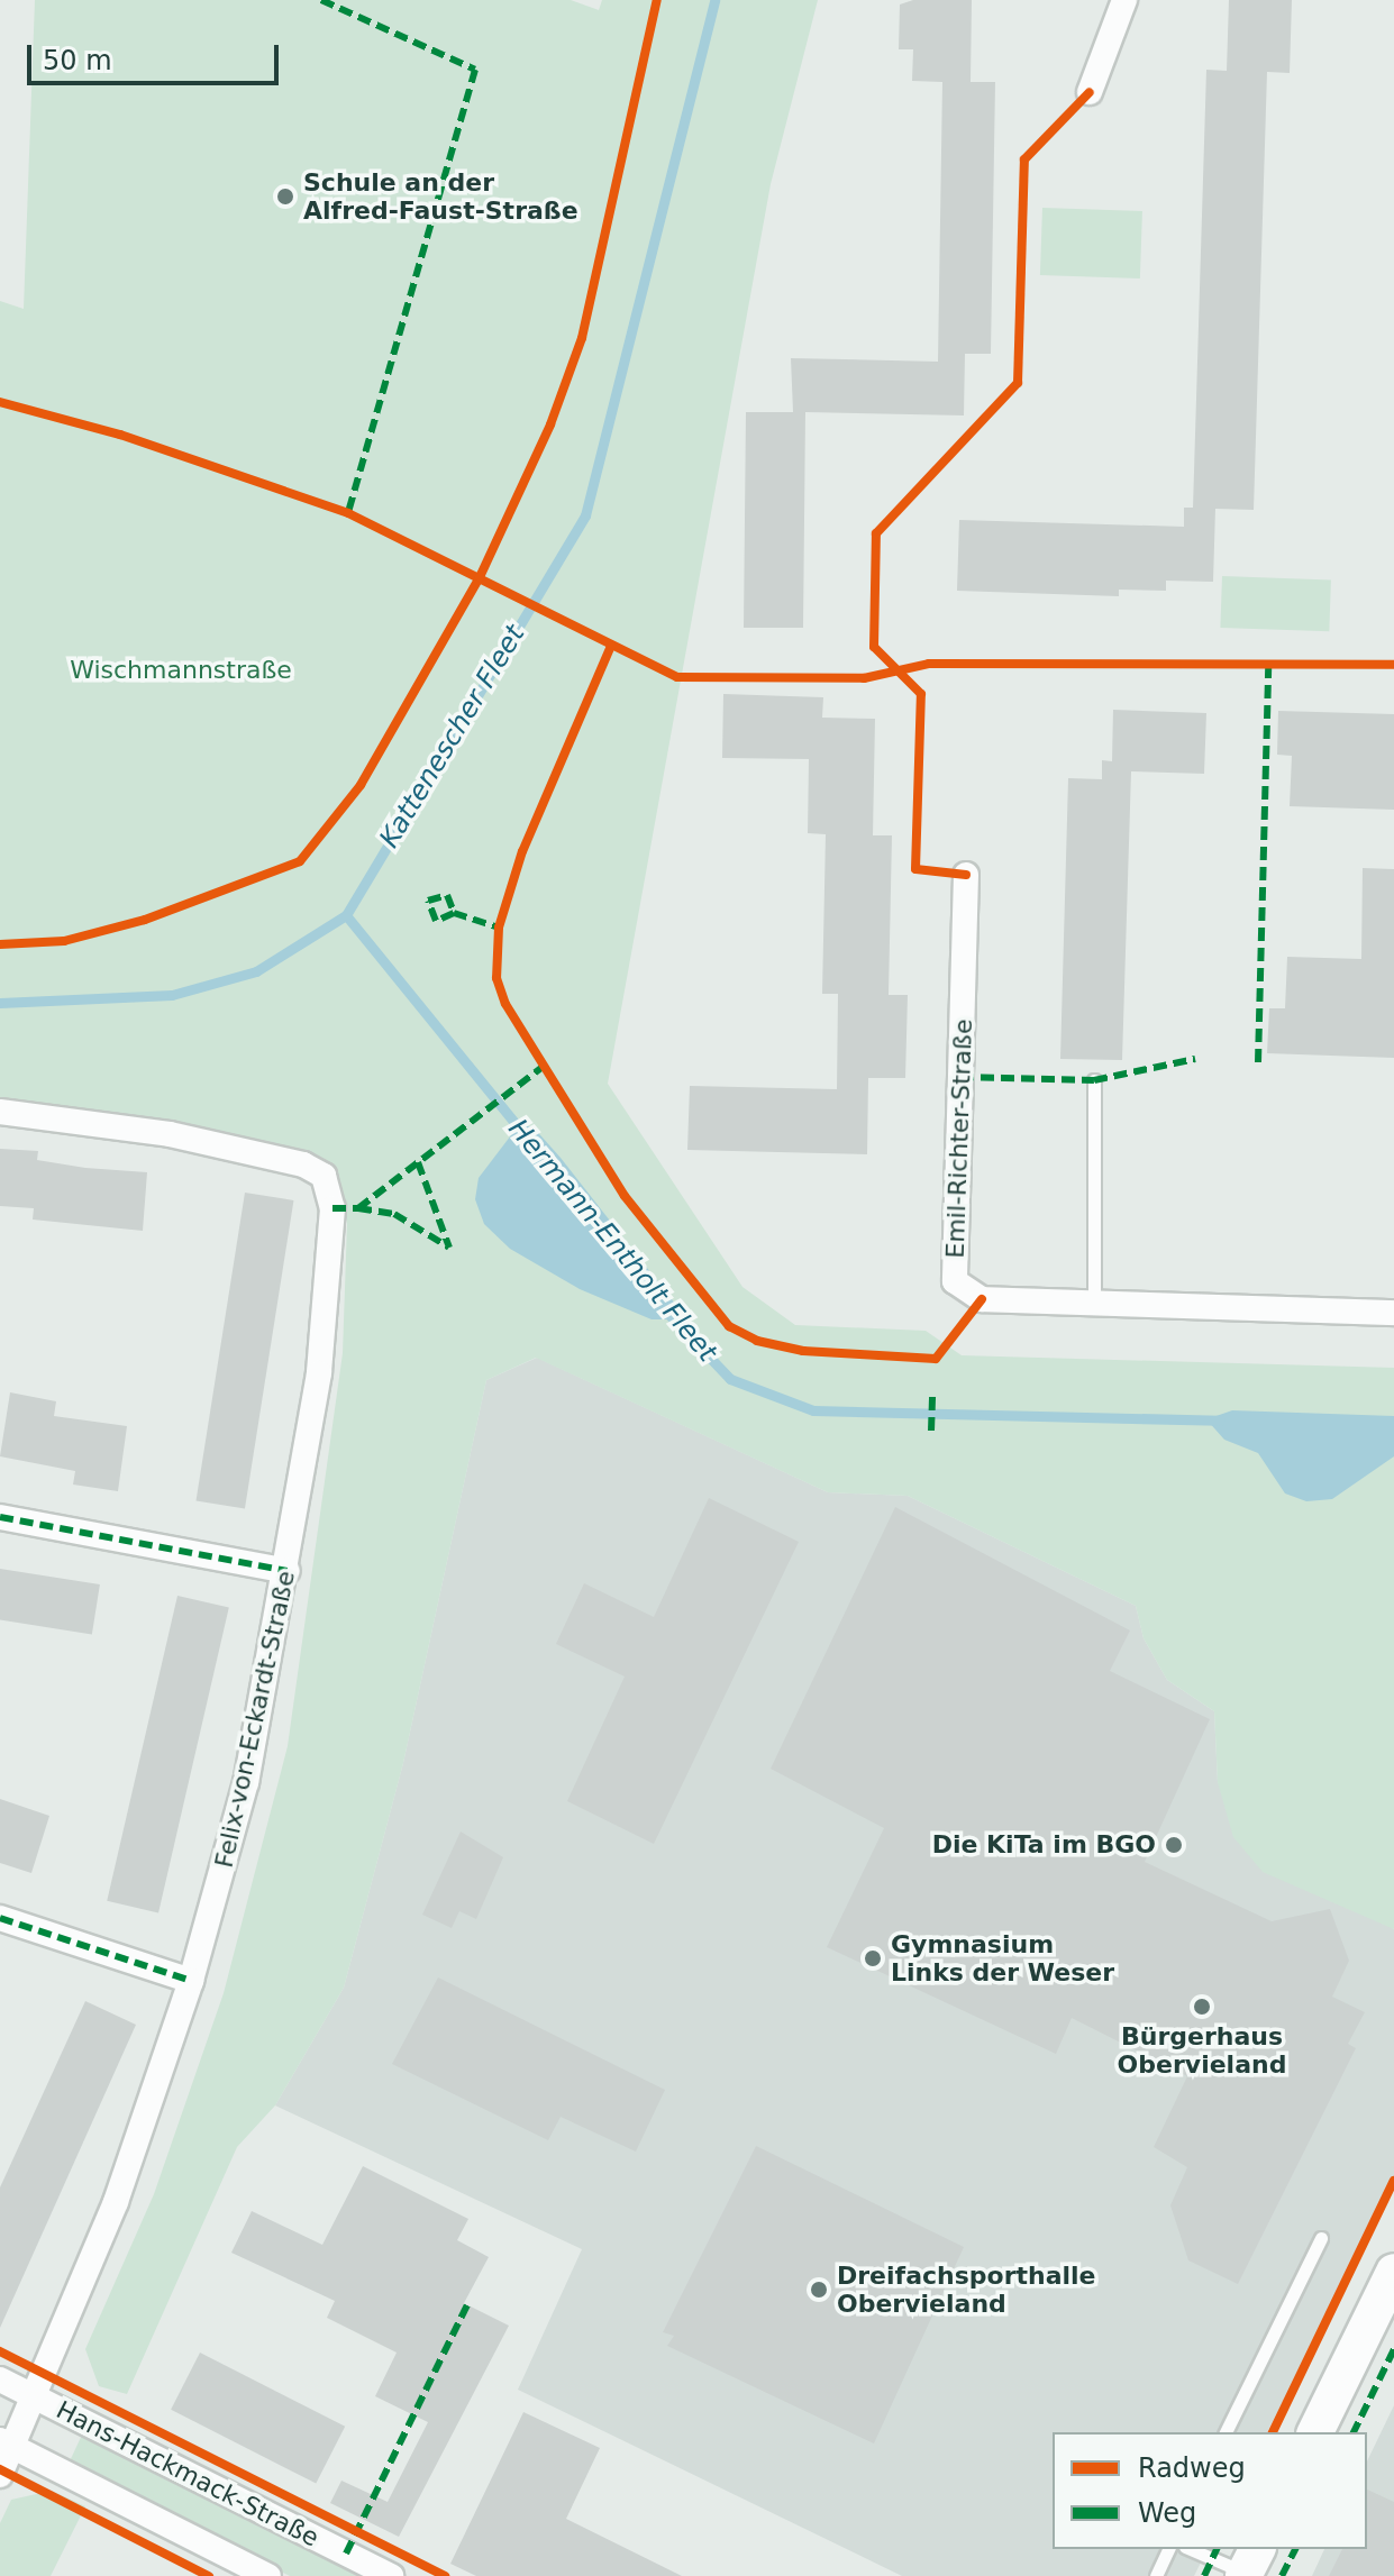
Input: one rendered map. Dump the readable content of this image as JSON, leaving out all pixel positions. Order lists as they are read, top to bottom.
{
  "streets": {
    "street": ["Emil-Richter-Straße", "Felix-von-Eckardt-Straße", "Hans-Hackmack-Straße"]
  },
  "crossings": [
    ["Felix-von-Eckardt-Straße", "Hans-Hackmack-Straße"]
  ],
  "water": ["Kattenescher Fleet", "Hermann-Entholt Fleet"],
  "parks": ["Wischmannstraße"],
  "places": [
    "Schule an der Alfred-Faust-Straße",
    "Die KiTa im BGO",
    "Gymnasium Links der Weser",
    "Bürgerhaus Obervieland",
    "Dreifachsporthalle Obervieland"
  ],
  "legend": ["Radweg", "Weg"],
  "scale_bar": "50 m"
}
